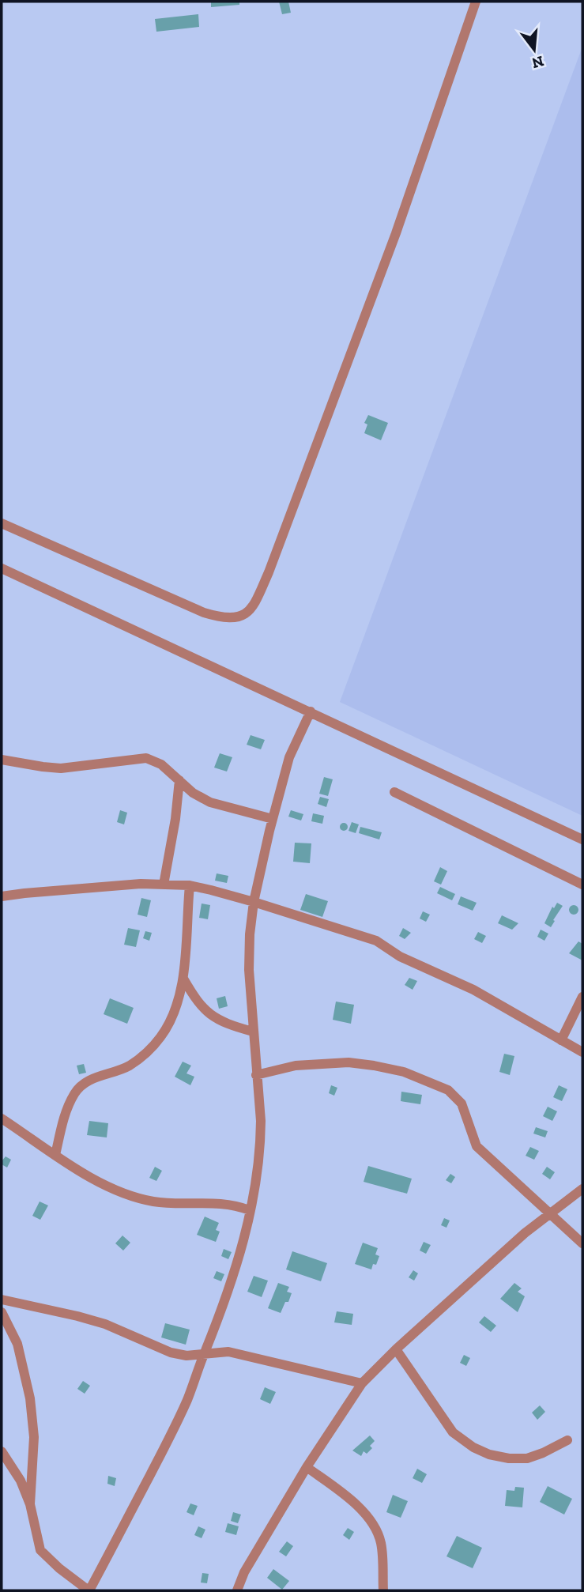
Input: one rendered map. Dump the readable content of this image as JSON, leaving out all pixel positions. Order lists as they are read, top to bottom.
{
  "north": "bottom"
}
